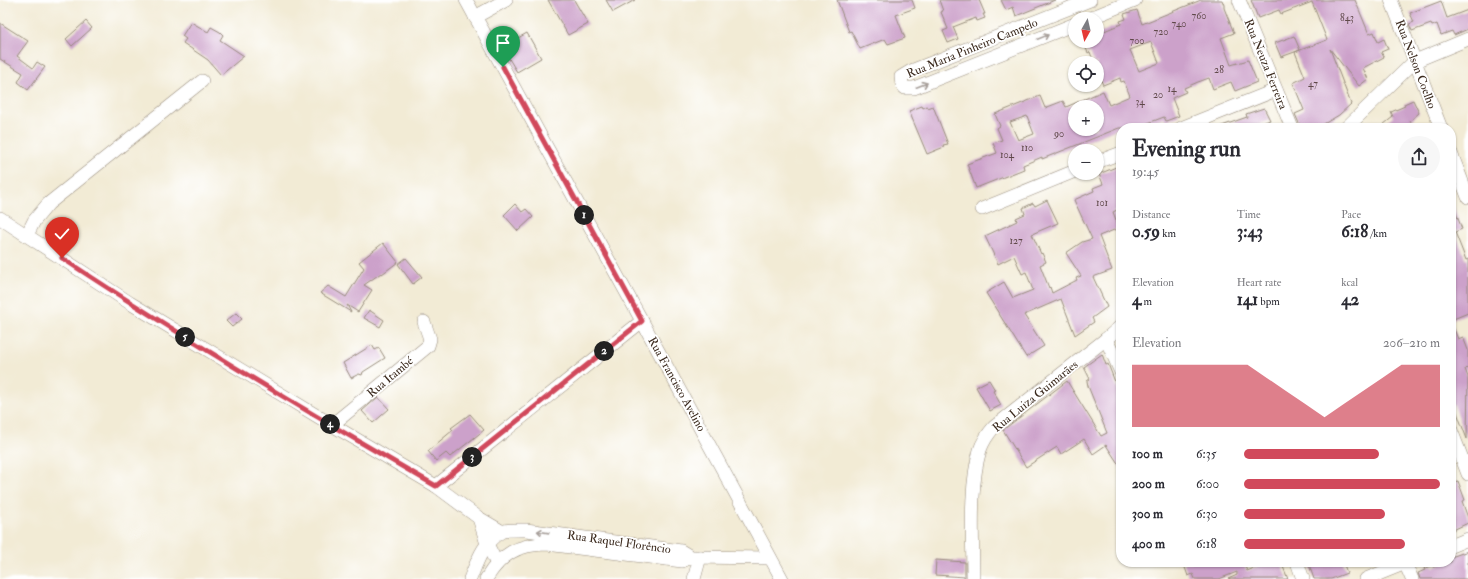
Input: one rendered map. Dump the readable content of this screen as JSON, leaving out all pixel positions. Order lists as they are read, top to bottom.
{
  "streets": {
    "street": [
      "Rua Maria Pinheiro Campelo",
      "Rua Neuza Ferreira",
      "Rua Nelson Coelho",
      "Rua Itambé",
      "Rua Francisco Avelino",
      "Rua Luiza Guimarães",
      "Rua Raquel Florêncio"
    ]
  },
  "house_numbers": [
    "760",
    "843",
    "740",
    "720",
    "700",
    "28",
    "47",
    "14",
    "20",
    "34",
    "90",
    "110",
    "104",
    "101",
    "127"
  ],
  "north": "bottom",
  "page": {
    "map_buttons": ["+", "−"],
    "heading": ["Evening run", "19:45"],
    "stats": [
      ["Distance", "0.59 km"],
      ["Time", "3:43"],
      ["Pace", "6:18 /km"],
      ["Elevation", "4 m"],
      ["Heart rate", "141 bpm"],
      ["kcal", "42"]
    ],
    "pins": [
      "1",
      "5",
      "2",
      "4",
      "3"
    ],
    "chart": ["Elevation", "206–210 m"],
    "list": [
      {
        "name": "100 m",
        "note": "6:35"
      },
      {
        "name": "200 m",
        "note": "6:00"
      },
      {
        "name": "300 m",
        "note": "6:30"
      },
      {
        "name": "400 m",
        "note": "6:18"
      }
    ]
  }
}
